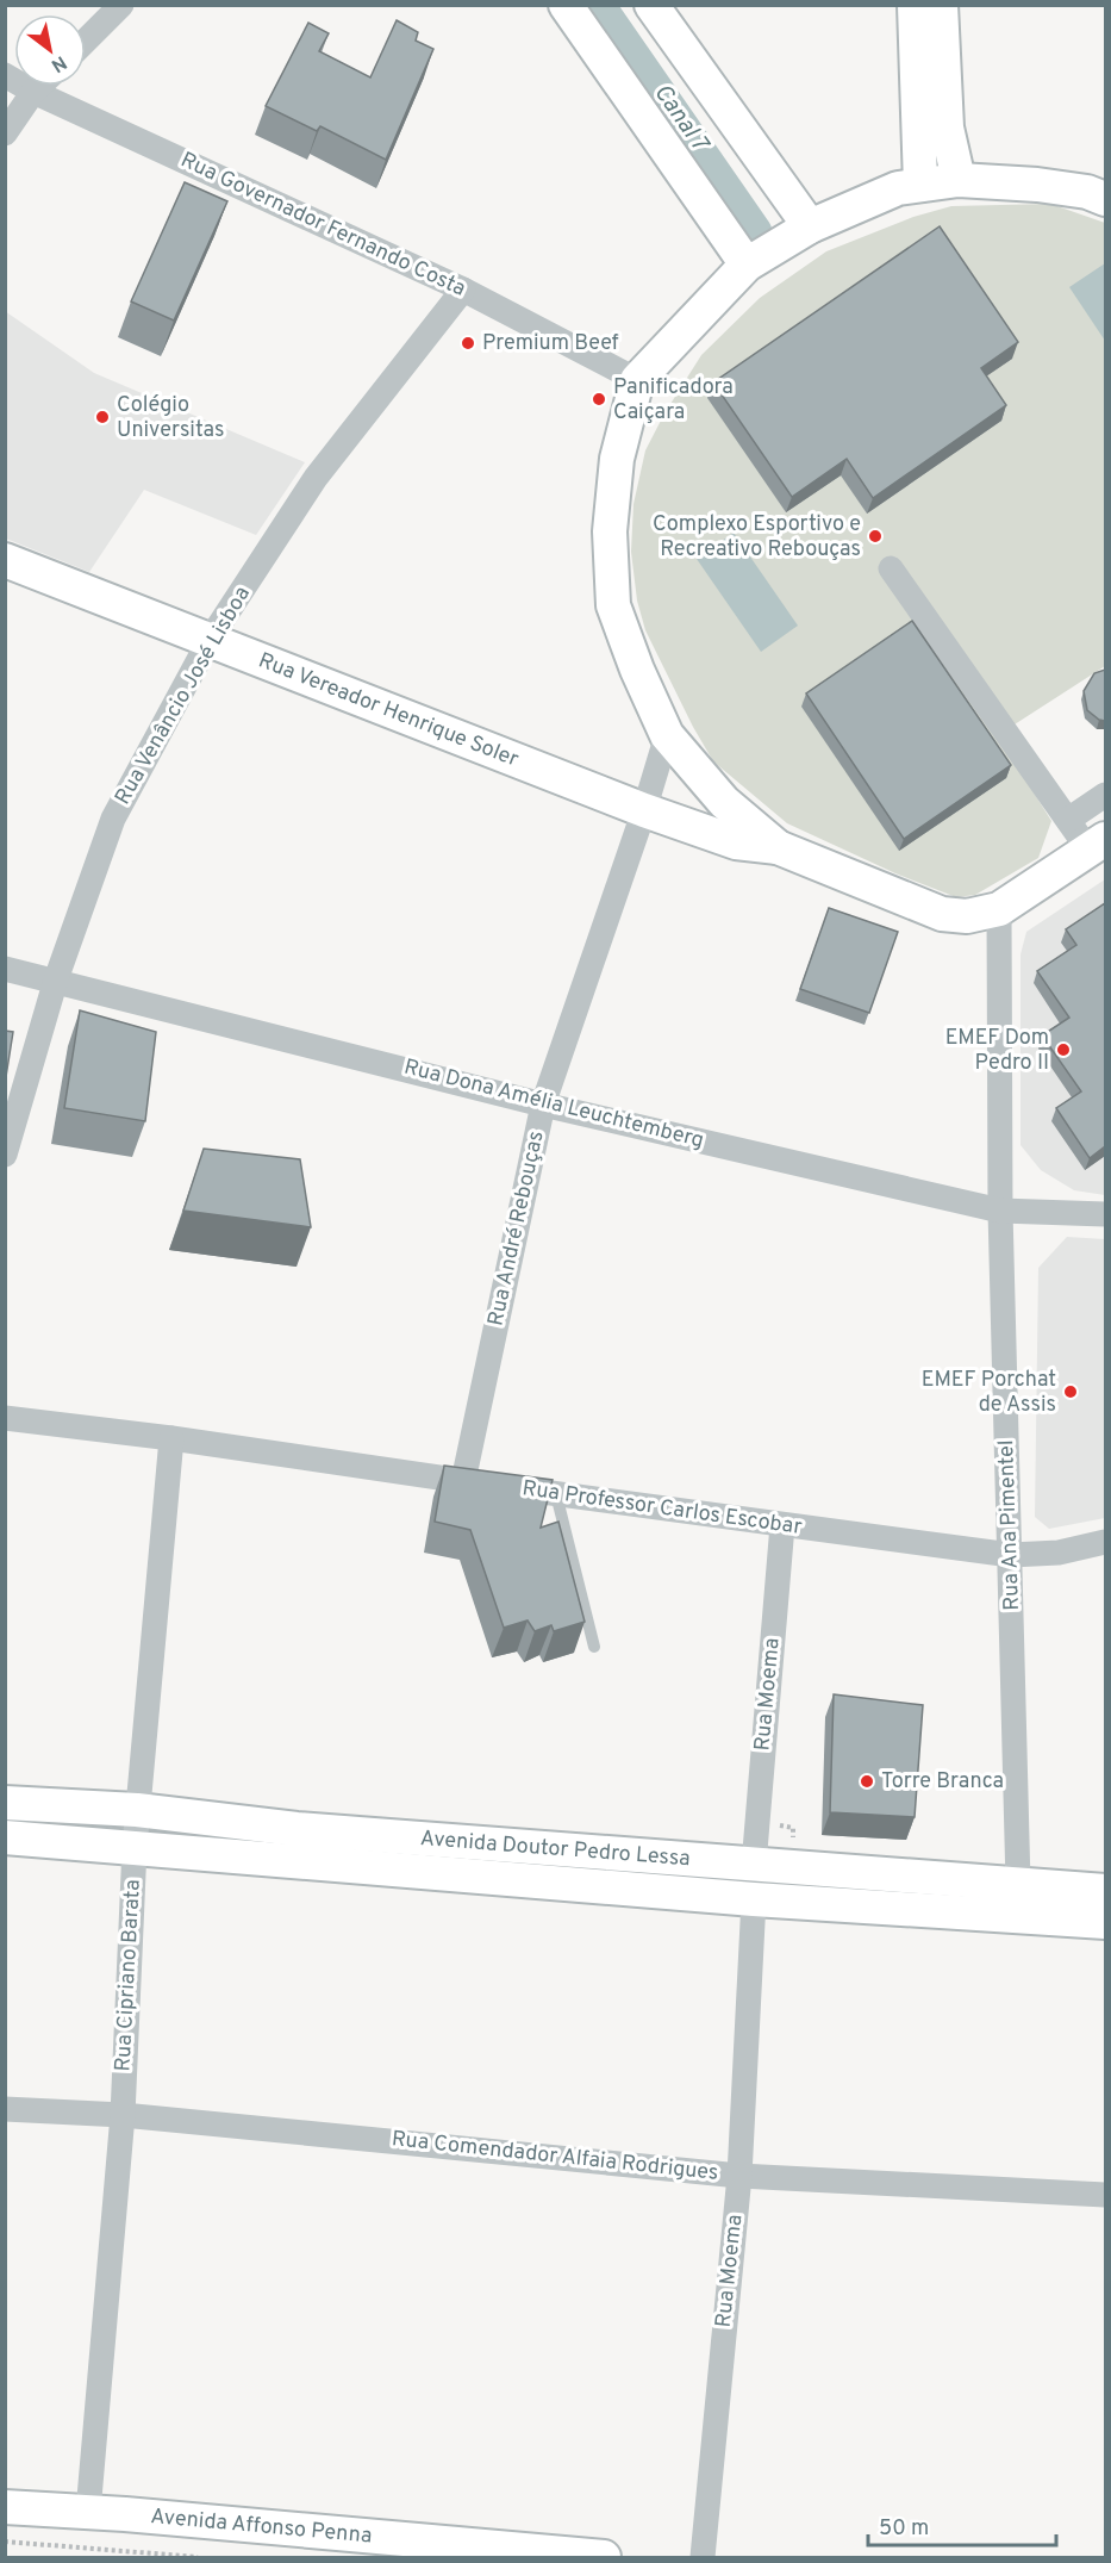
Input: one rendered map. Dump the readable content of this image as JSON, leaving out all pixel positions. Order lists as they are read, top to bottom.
{
  "streets": {
    "main road": ["Rua Vereador Henrique Soler", "Avenida Doutor Pedro Lessa", "Avenida Affonso Penna"],
    "street": [
      "Rua Governador Fernando Costa",
      "Rua Venâncio José Lisboa",
      "Rua Dona Amélia Leuchtemberg",
      "Rua André Rebouças",
      "Rua Professor Carlos Escobar",
      "Rua Ana Pimentel",
      "Rua Moema",
      "Rua Cipriano Barata",
      "Rua Comendador Alfaia Rodrigues"
    ]
  },
  "crossings": [
    ["Rua Governador Fernando Costa", "Rua Venâncio José Lisboa"],
    ["Rua Venâncio José Lisboa", "Rua Vereador Henrique Soler"],
    ["Rua Venâncio José Lisboa", "Rua Dona Amélia Leuchtemberg"],
    ["Rua Vereador Henrique Soler", "Rua André Rebouças"],
    ["Rua Dona Amélia Leuchtemberg", "Rua André Rebouças"],
    ["Rua Dona Amélia Leuchtemberg", "Rua Ana Pimentel"],
    ["Rua André Rebouças", "Rua Professor Carlos Escobar"],
    ["Rua Professor Carlos Escobar", "Rua Ana Pimentel"],
    ["Rua Professor Carlos Escobar", "Rua Moema"],
    ["Rua Professor Carlos Escobar", "Rua Cipriano Barata"],
    ["Rua Ana Pimentel", "Avenida Doutor Pedro Lessa"],
    ["Rua Moema", "Avenida Doutor Pedro Lessa"],
    ["Rua Moema", "Rua Comendador Alfaia Rodrigues"],
    ["Avenida Doutor Pedro Lessa", "Rua Cipriano Barata"],
    ["Rua Cipriano Barata", "Rua Comendador Alfaia Rodrigues"],
    ["Rua Cipriano Barata", "Avenida Affonso Penna"]
  ],
  "water": ["Canal 7"],
  "places": [
    "Premium Beef",
    "Panificadora Caiçara",
    "Colégio Universitas",
    "Complexo Esportivo e Recreativo Rebouças",
    "EMEF Dom Pedro II",
    "EMEF Porchat de Assis",
    "Torre Branca"
  ],
  "scale_bar": "50 m",
  "north": "bottom right"
}
